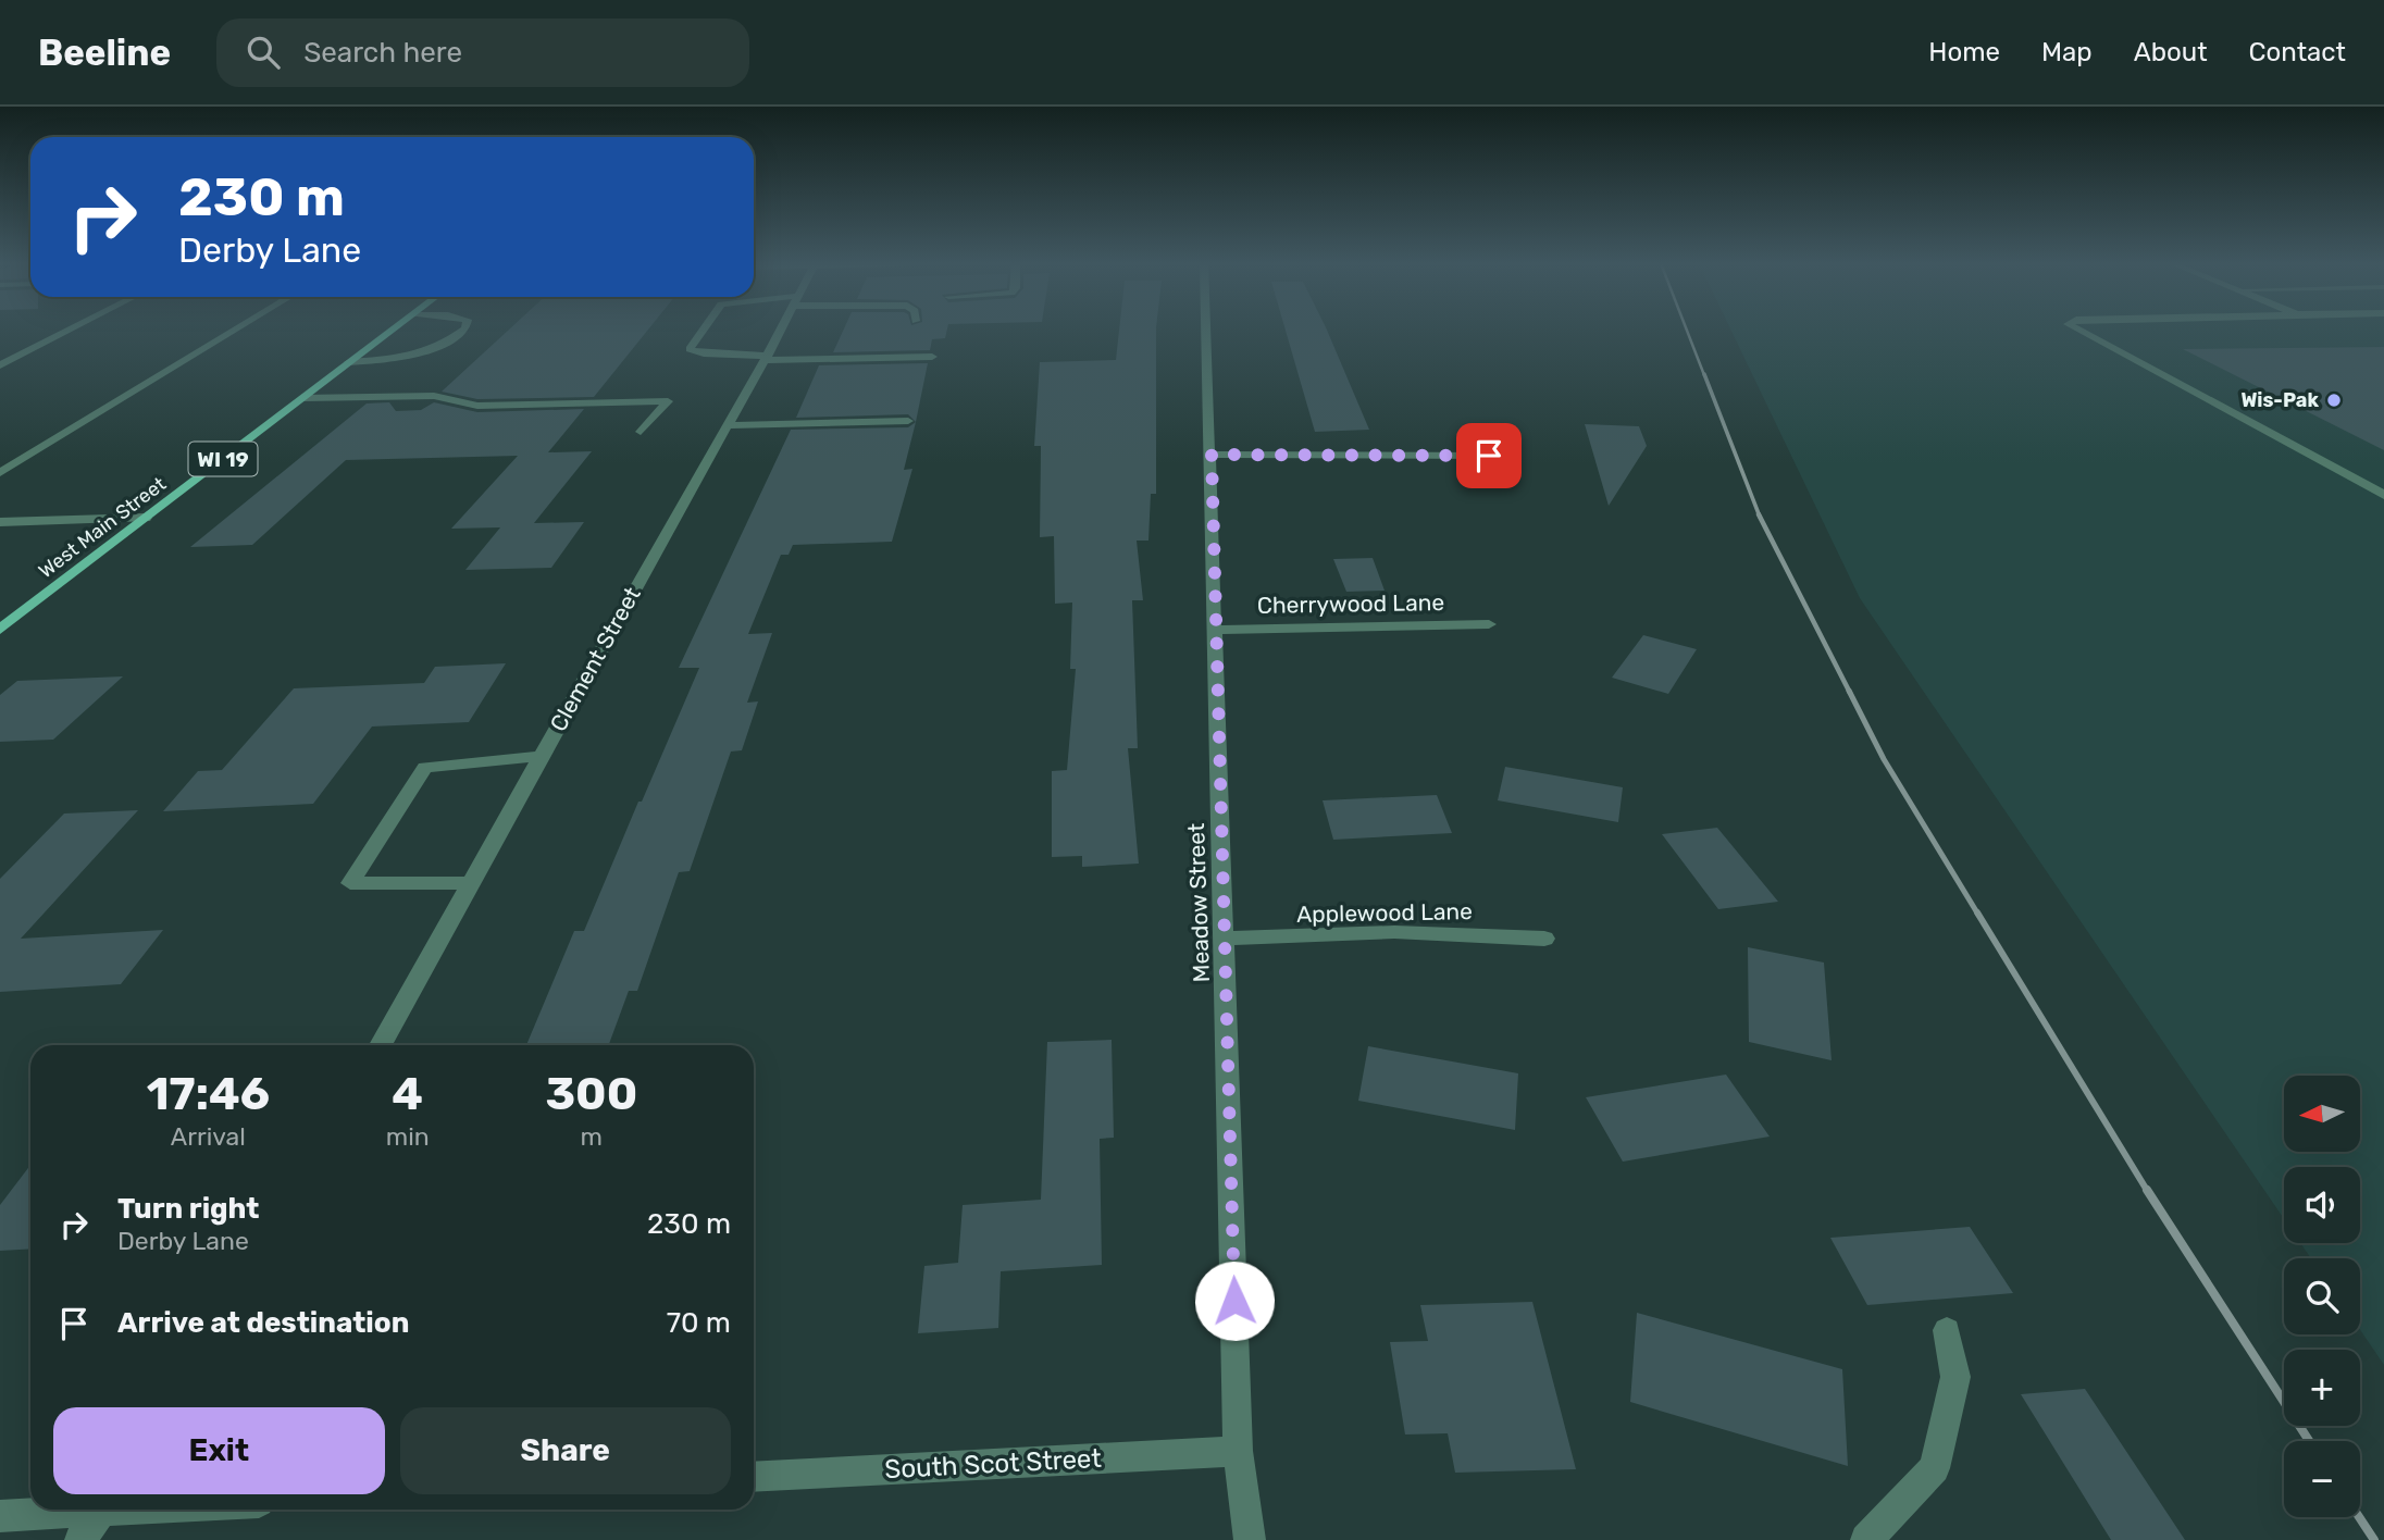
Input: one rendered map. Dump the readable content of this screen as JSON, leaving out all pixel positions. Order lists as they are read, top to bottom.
{
  "streets": {
    "main road": ["WI 19", "West Main Street"],
    "street": [
      "Cherrywood Lane",
      "Clement Street",
      "Meadow Street",
      "Applewood Lane",
      "South Scot Street"
    ]
  },
  "crossings": [
    ["Cherrywood Lane", "Meadow Street"],
    ["Meadow Street", "Applewood Lane"],
    ["Meadow Street", "South Scot Street"]
  ],
  "places": ["Wis-Pak"],
  "north": "left",
  "page": {
    "header": "Beeline",
    "search": "Search here",
    "nav": [
      "Home",
      "Map",
      "About",
      "Contact"
    ],
    "turn": ["230 m", "Derby Lane"],
    "eta": [
      "17:46",
      "Arrival",
      "4",
      "min",
      "300",
      "m"
    ],
    "map_buttons": ["+", "−"],
    "list": [
      {
        "name": "Turn right",
        "note": "Derby Lane",
        "value": "230 m"
      },
      {
        "name": "Arrive at destination",
        "value": "70 m"
      }
    ],
    "buttons": ["Exit", "Share"]
  }
}
